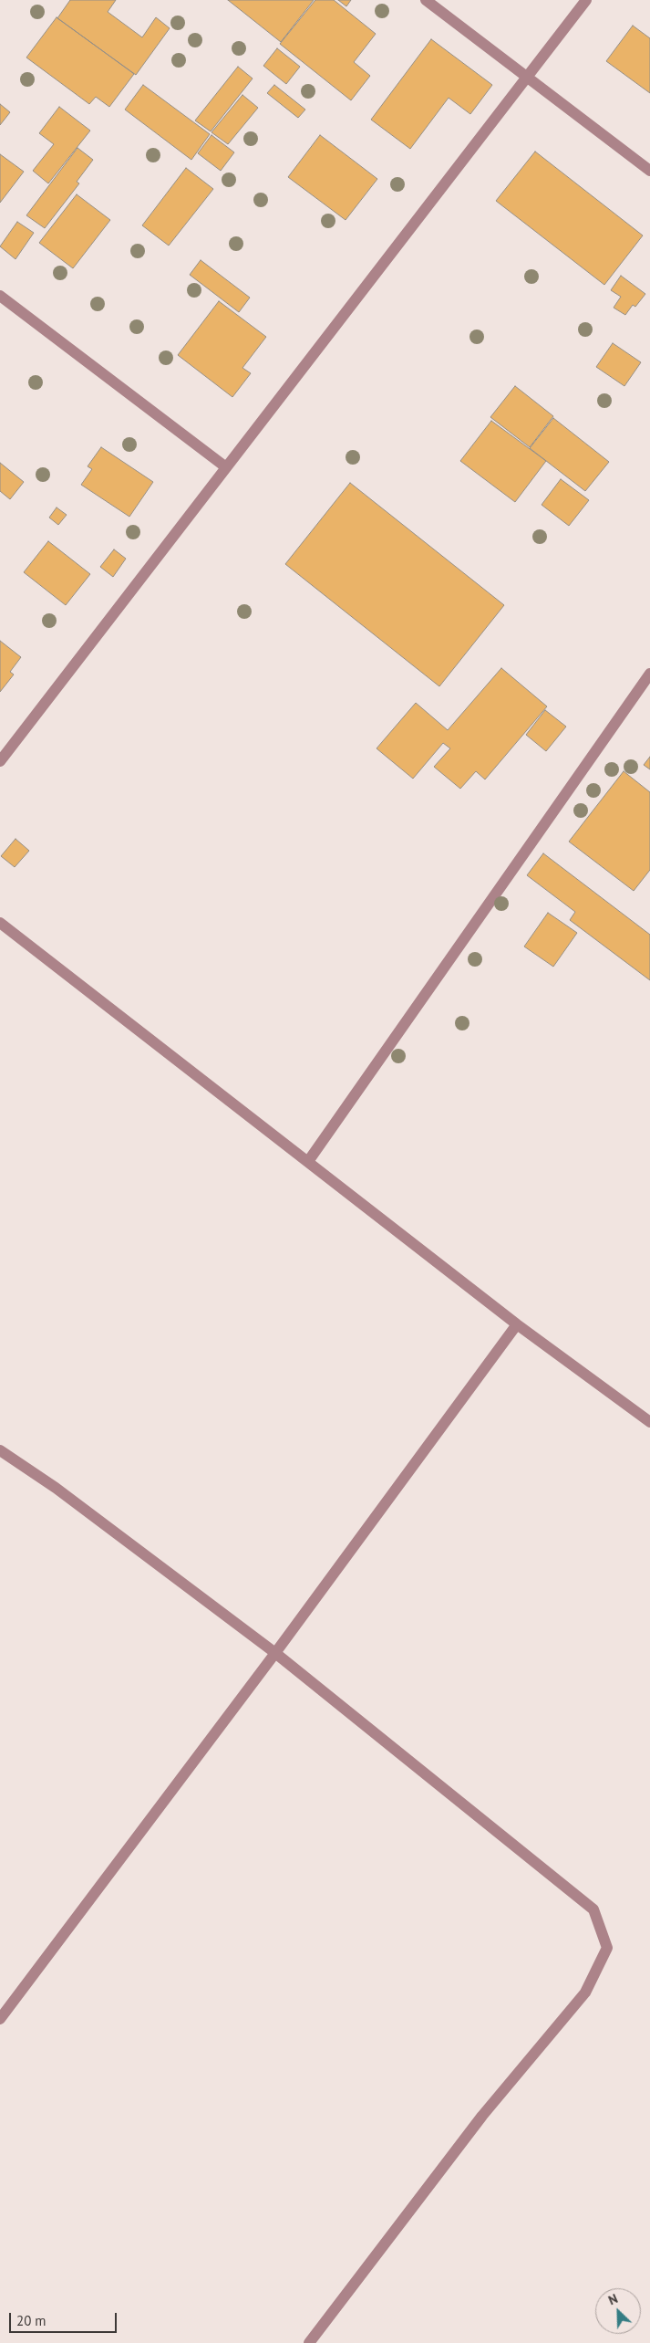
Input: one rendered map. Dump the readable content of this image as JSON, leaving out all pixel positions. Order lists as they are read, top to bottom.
{
  "scale_bar": "20 m",
  "north": "top left"
}
